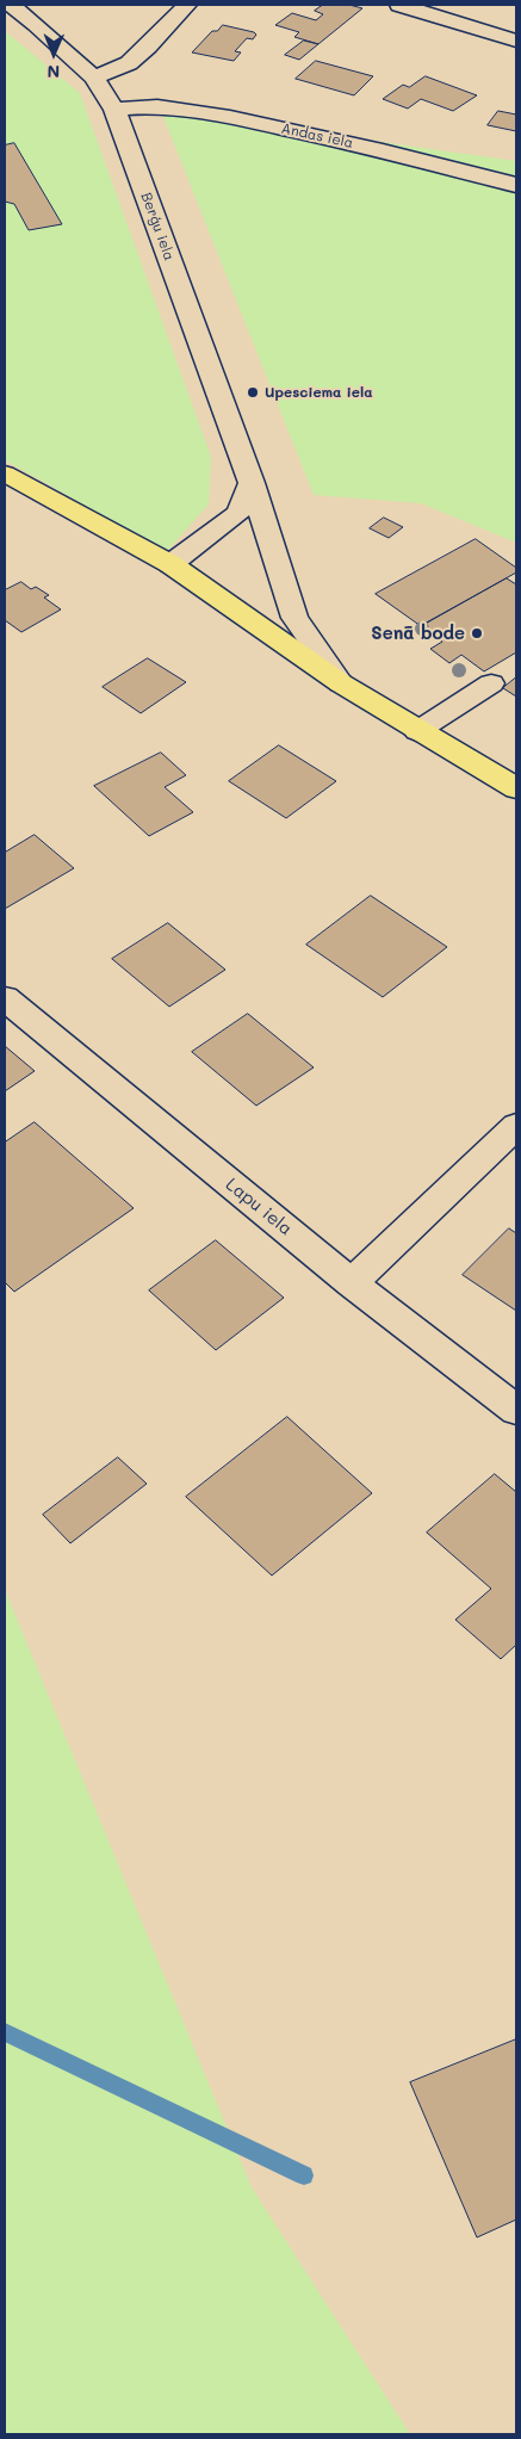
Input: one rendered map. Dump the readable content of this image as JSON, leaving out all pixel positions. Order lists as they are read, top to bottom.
{
  "streets": {
    "street": ["Andas iela", "Berģu iela", "Lapu iela"]
  },
  "crossings": [
    ["Andas iela", "Berģu iela"]
  ],
  "places": ["Upesciema iela", "Senā bode"],
  "north": "bottom"
}
